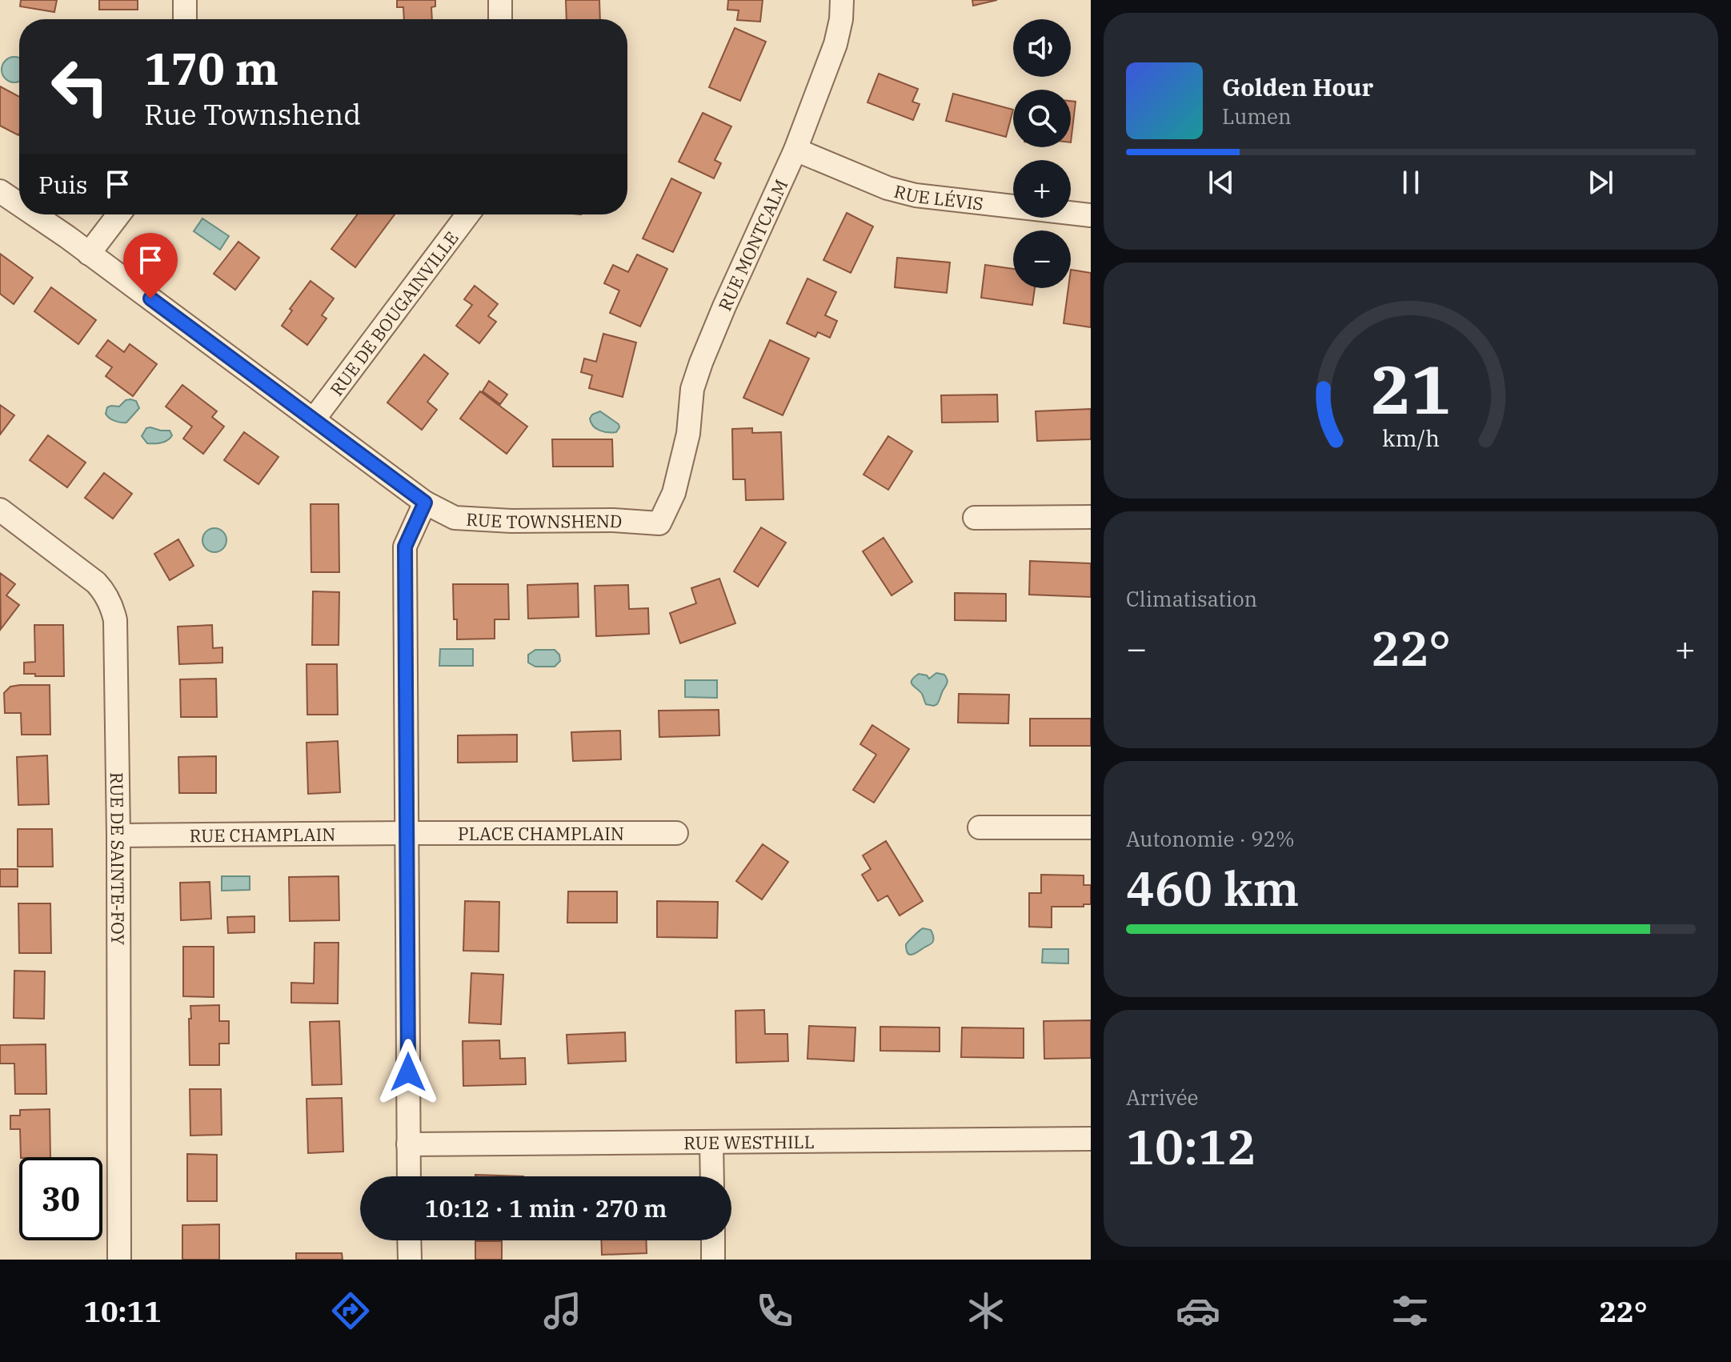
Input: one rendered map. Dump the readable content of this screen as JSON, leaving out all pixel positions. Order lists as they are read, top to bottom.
{
  "streets": {
    "street": [
      "RUE LÉVIS",
      "RUE MONTCALM",
      "RUE DE BOUGAINVILLE",
      "RUE TOWNSHEND",
      "PLACE CHAMPLAIN",
      "RUE CHAMPLAIN",
      "RUE DE SAINTE-FOY",
      "RUE WESTHILL"
    ]
  },
  "crossings": [
    ["RUE LÉVIS", "RUE MONTCALM"],
    ["RUE MONTCALM", "RUE TOWNSHEND"],
    ["RUE DE BOUGAINVILLE", "RUE TOWNSHEND"],
    ["PLACE CHAMPLAIN", "RUE CHAMPLAIN"],
    ["RUE CHAMPLAIN", "RUE DE SAINTE-FOY"]
  ],
  "page": {
    "map_buttons": ["+", "−"],
    "turn": ["170 m", "Rue Townshend"],
    "song": ["Golden Hour", "Lumen"],
    "then": "Puis",
    "tile": [
      "Climatisation",
      ["Autonomie · 92%", "460 km"],
      ["Arrivée", "10:12"]
    ],
    "heat": ["−", "22°", "+"],
    "limit": "30",
    "trip": "10:12 · 1 min · 270 m",
    "tabs": ["10:11", "22°"],
    "gauge": ["21", "km/h"]
  }
}
